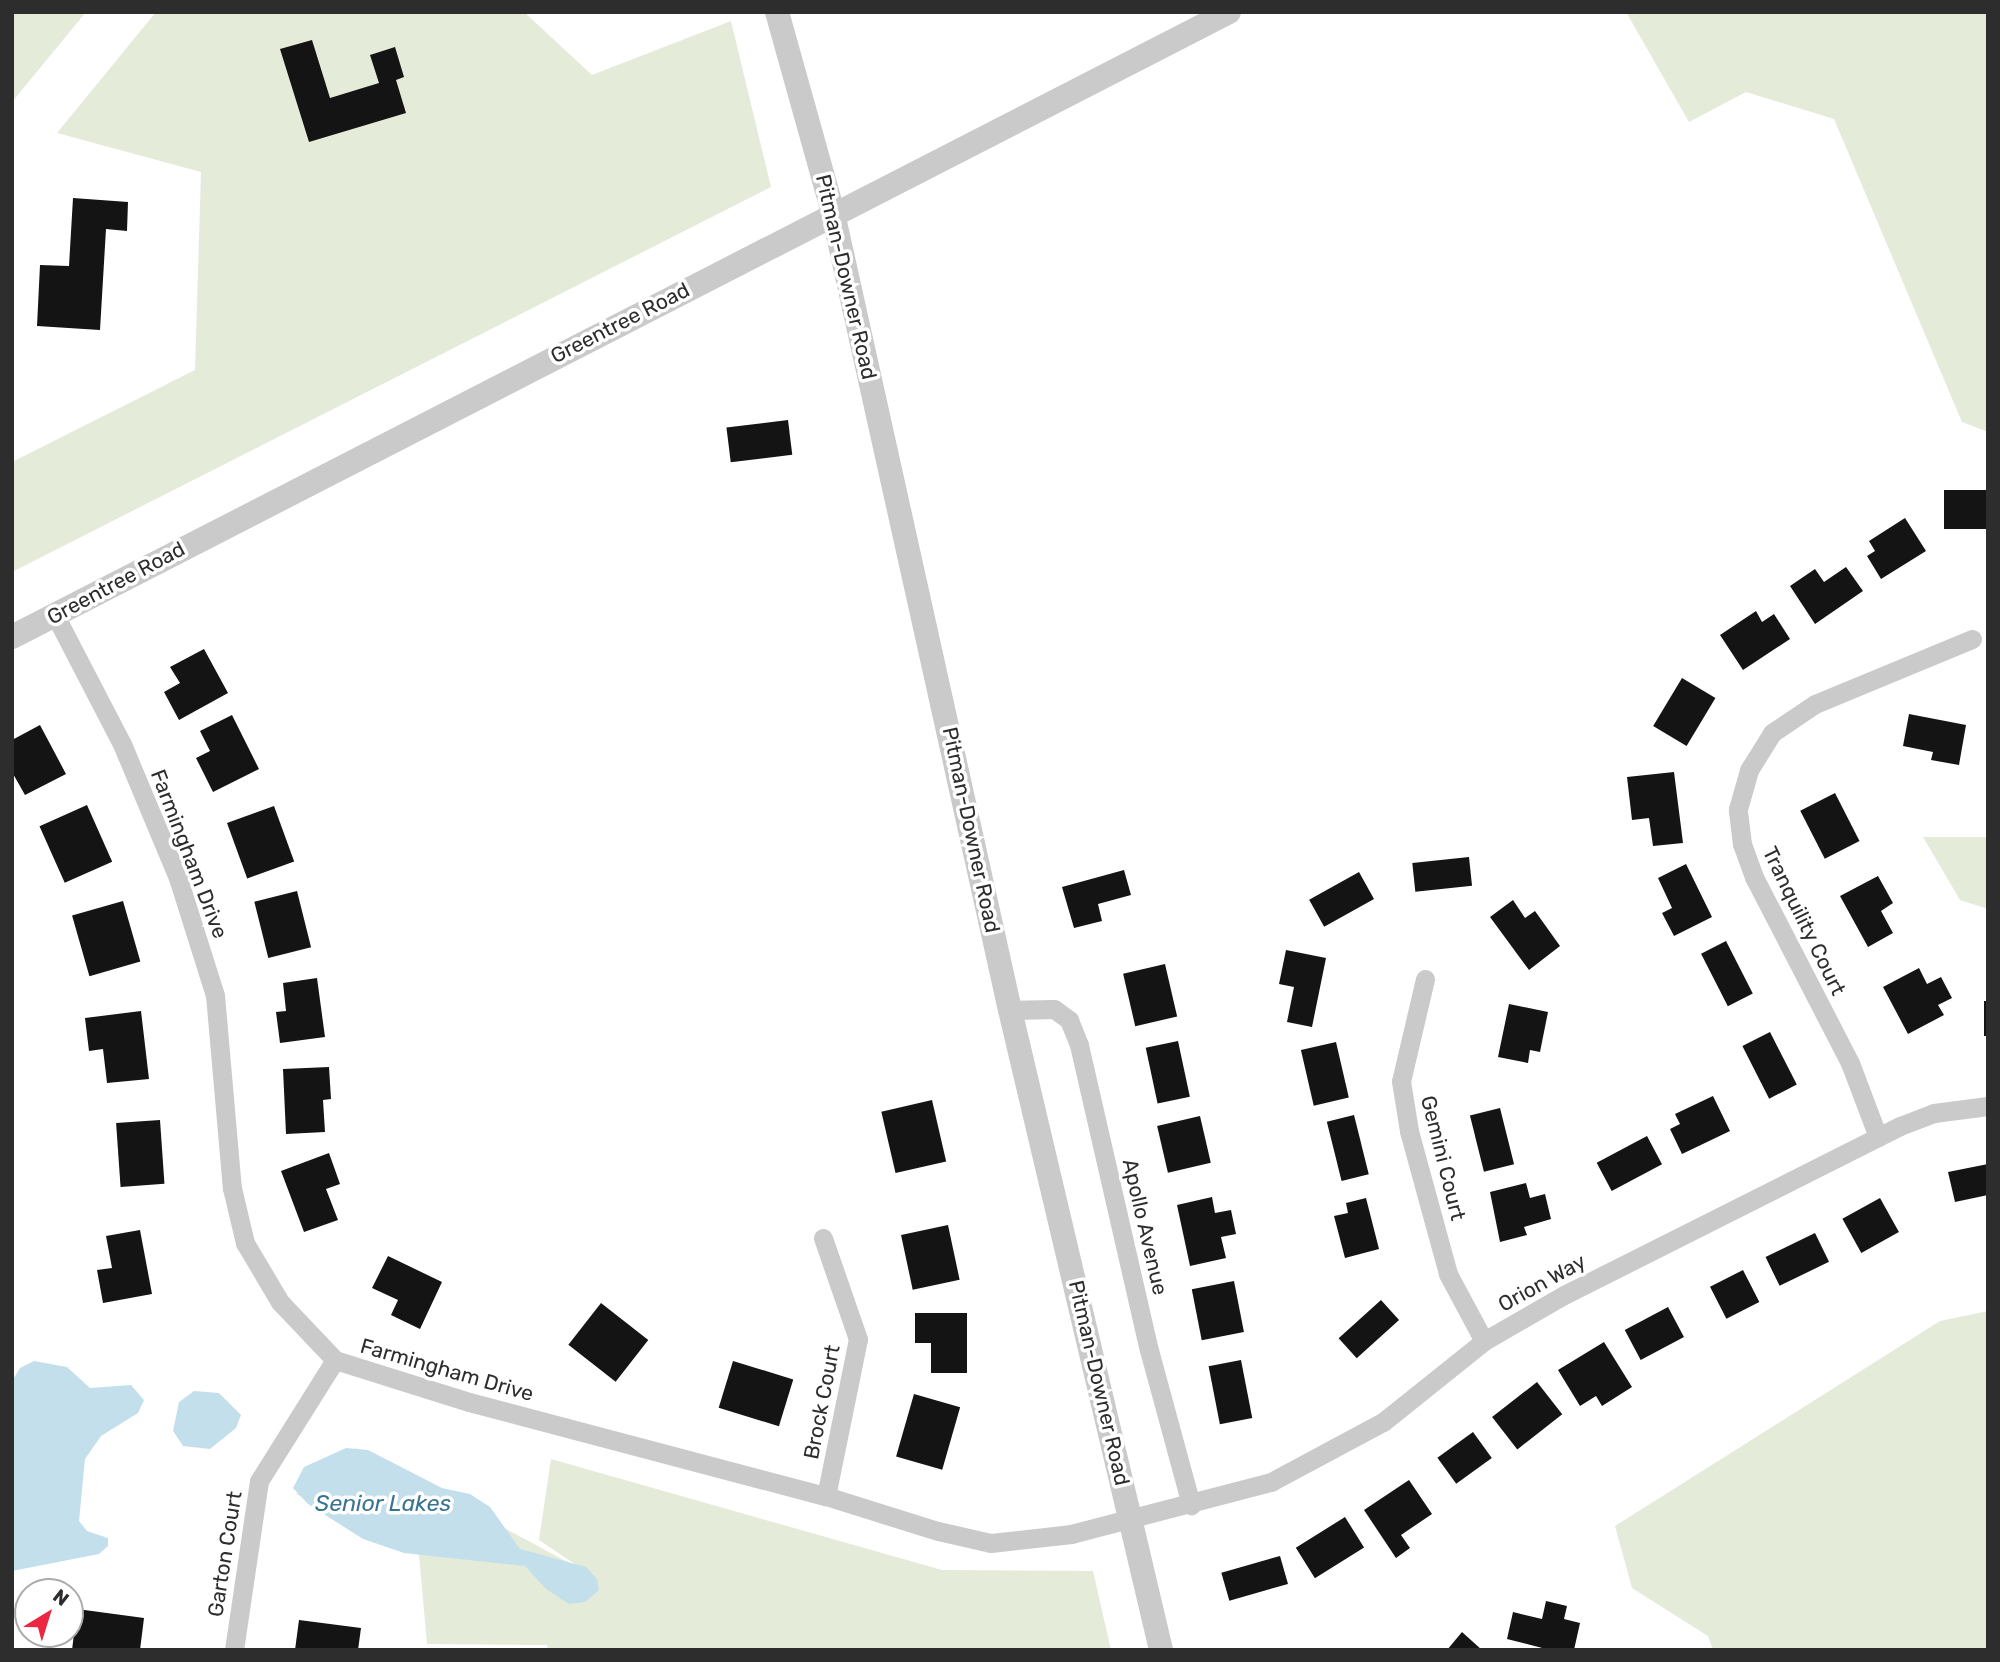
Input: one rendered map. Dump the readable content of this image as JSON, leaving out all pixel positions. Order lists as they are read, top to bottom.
{
  "streets": {
    "street": [
      "Pitman-Downer Road",
      "Greentree Road",
      "Farmingham Drive",
      "Tranquility Court",
      "Gemini Court",
      "Apollo Avenue",
      "Orion Way",
      "Brock Court",
      "Garton Court"
    ]
  },
  "crossings": [
    ["Pitman-Downer Road", "Greentree Road"],
    ["Pitman-Downer Road", "Farmingham Drive"],
    ["Pitman-Downer Road", "Apollo Avenue"],
    ["Pitman-Downer Road", "Orion Way"],
    ["Greentree Road", "Farmingham Drive"],
    ["Farmingham Drive", "Orion Way"],
    ["Farmingham Drive", "Brock Court"],
    ["Farmingham Drive", "Garton Court"],
    ["Tranquility Court", "Orion Way"],
    ["Gemini Court", "Orion Way"],
    ["Apollo Avenue", "Orion Way"]
  ],
  "water": ["Senior Lakes"],
  "north": "top right"
}
